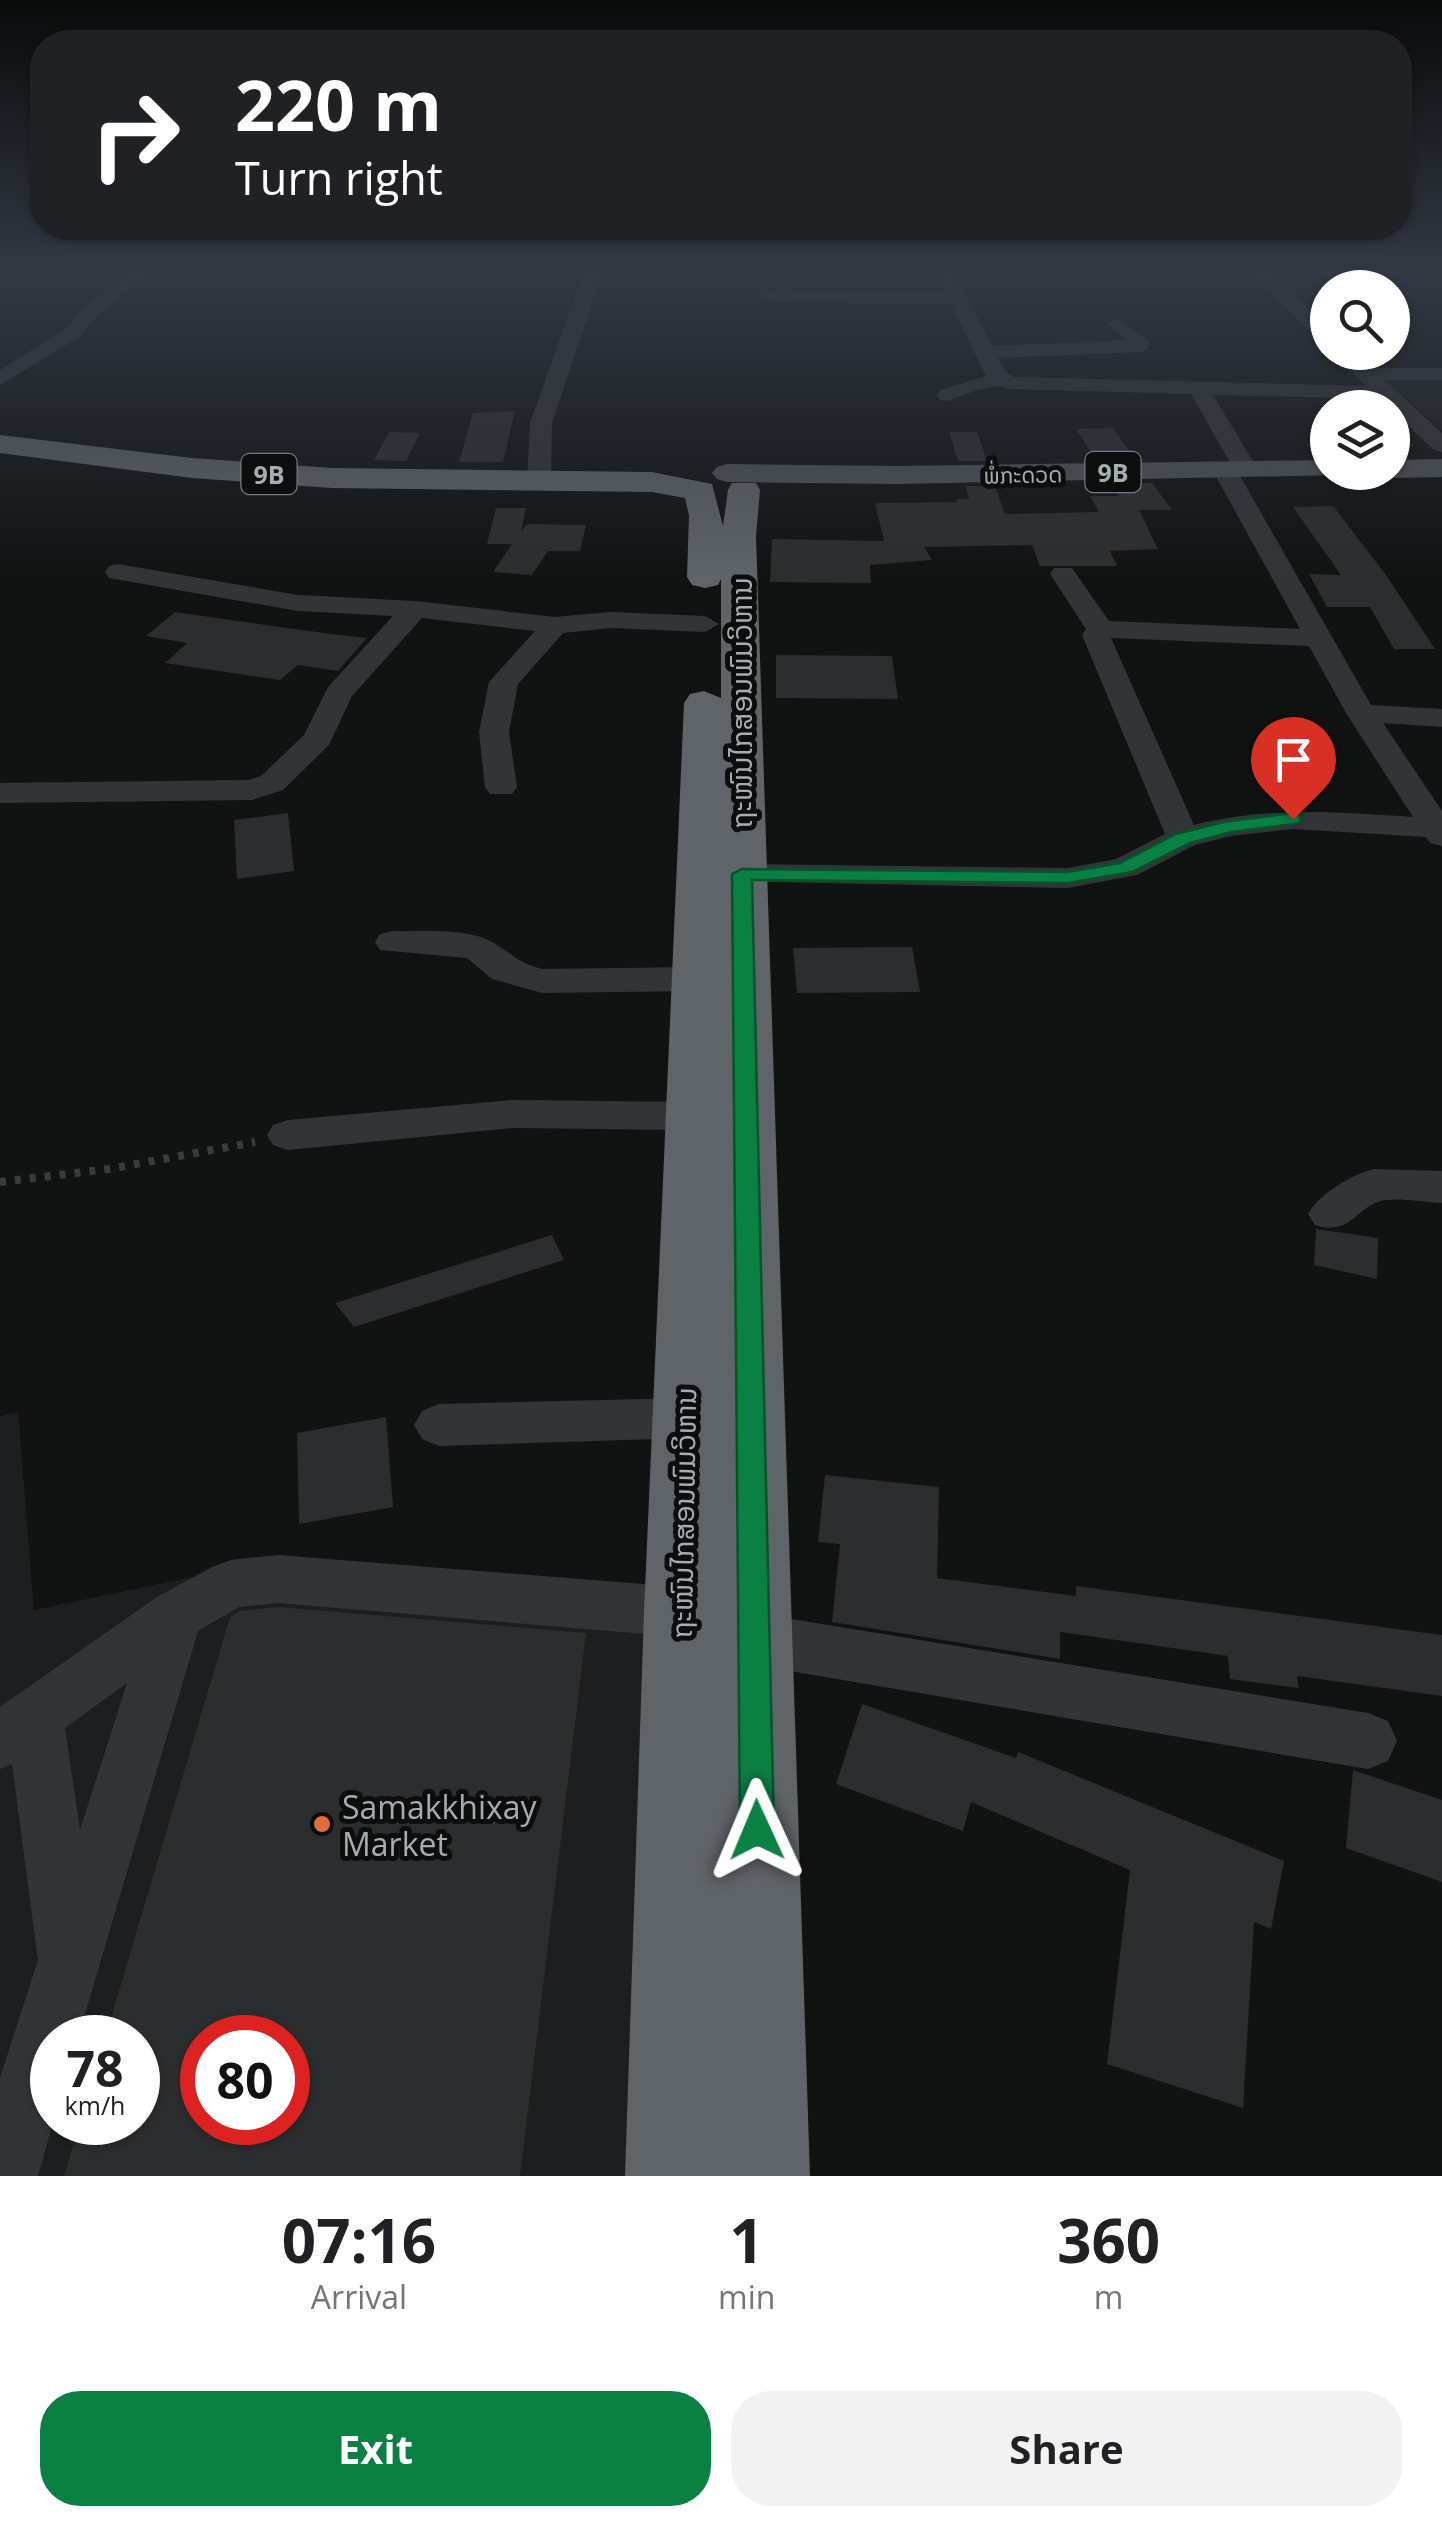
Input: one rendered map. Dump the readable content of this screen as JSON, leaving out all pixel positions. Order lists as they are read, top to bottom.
{
  "streets": {
    "highway": ["9B", "ຖະໜົນໄກສອນພົມວິຫານ"],
    "main road": ["ພໍ່ກະດວດ"]
  },
  "crossings": [
    ["9B", "ພໍ່ກະດວດ"],
    ["9B", "ຖະໜົນໄກສອນພົມວິຫານ"],
    ["ພໍ່ກະດວດ", "ຖະໜົນໄກສອນພົມວິຫານ"]
  ],
  "places": ["Samakkhixay Market"],
  "page": {
    "turn": ["220 m", "Turn right"],
    "speed": "78 km/h",
    "limit": "80",
    "eta": [
      "07:16",
      "Arrival",
      "1",
      "min",
      "360",
      "m"
    ],
    "buttons": ["Exit", "Share"]
  }
}
